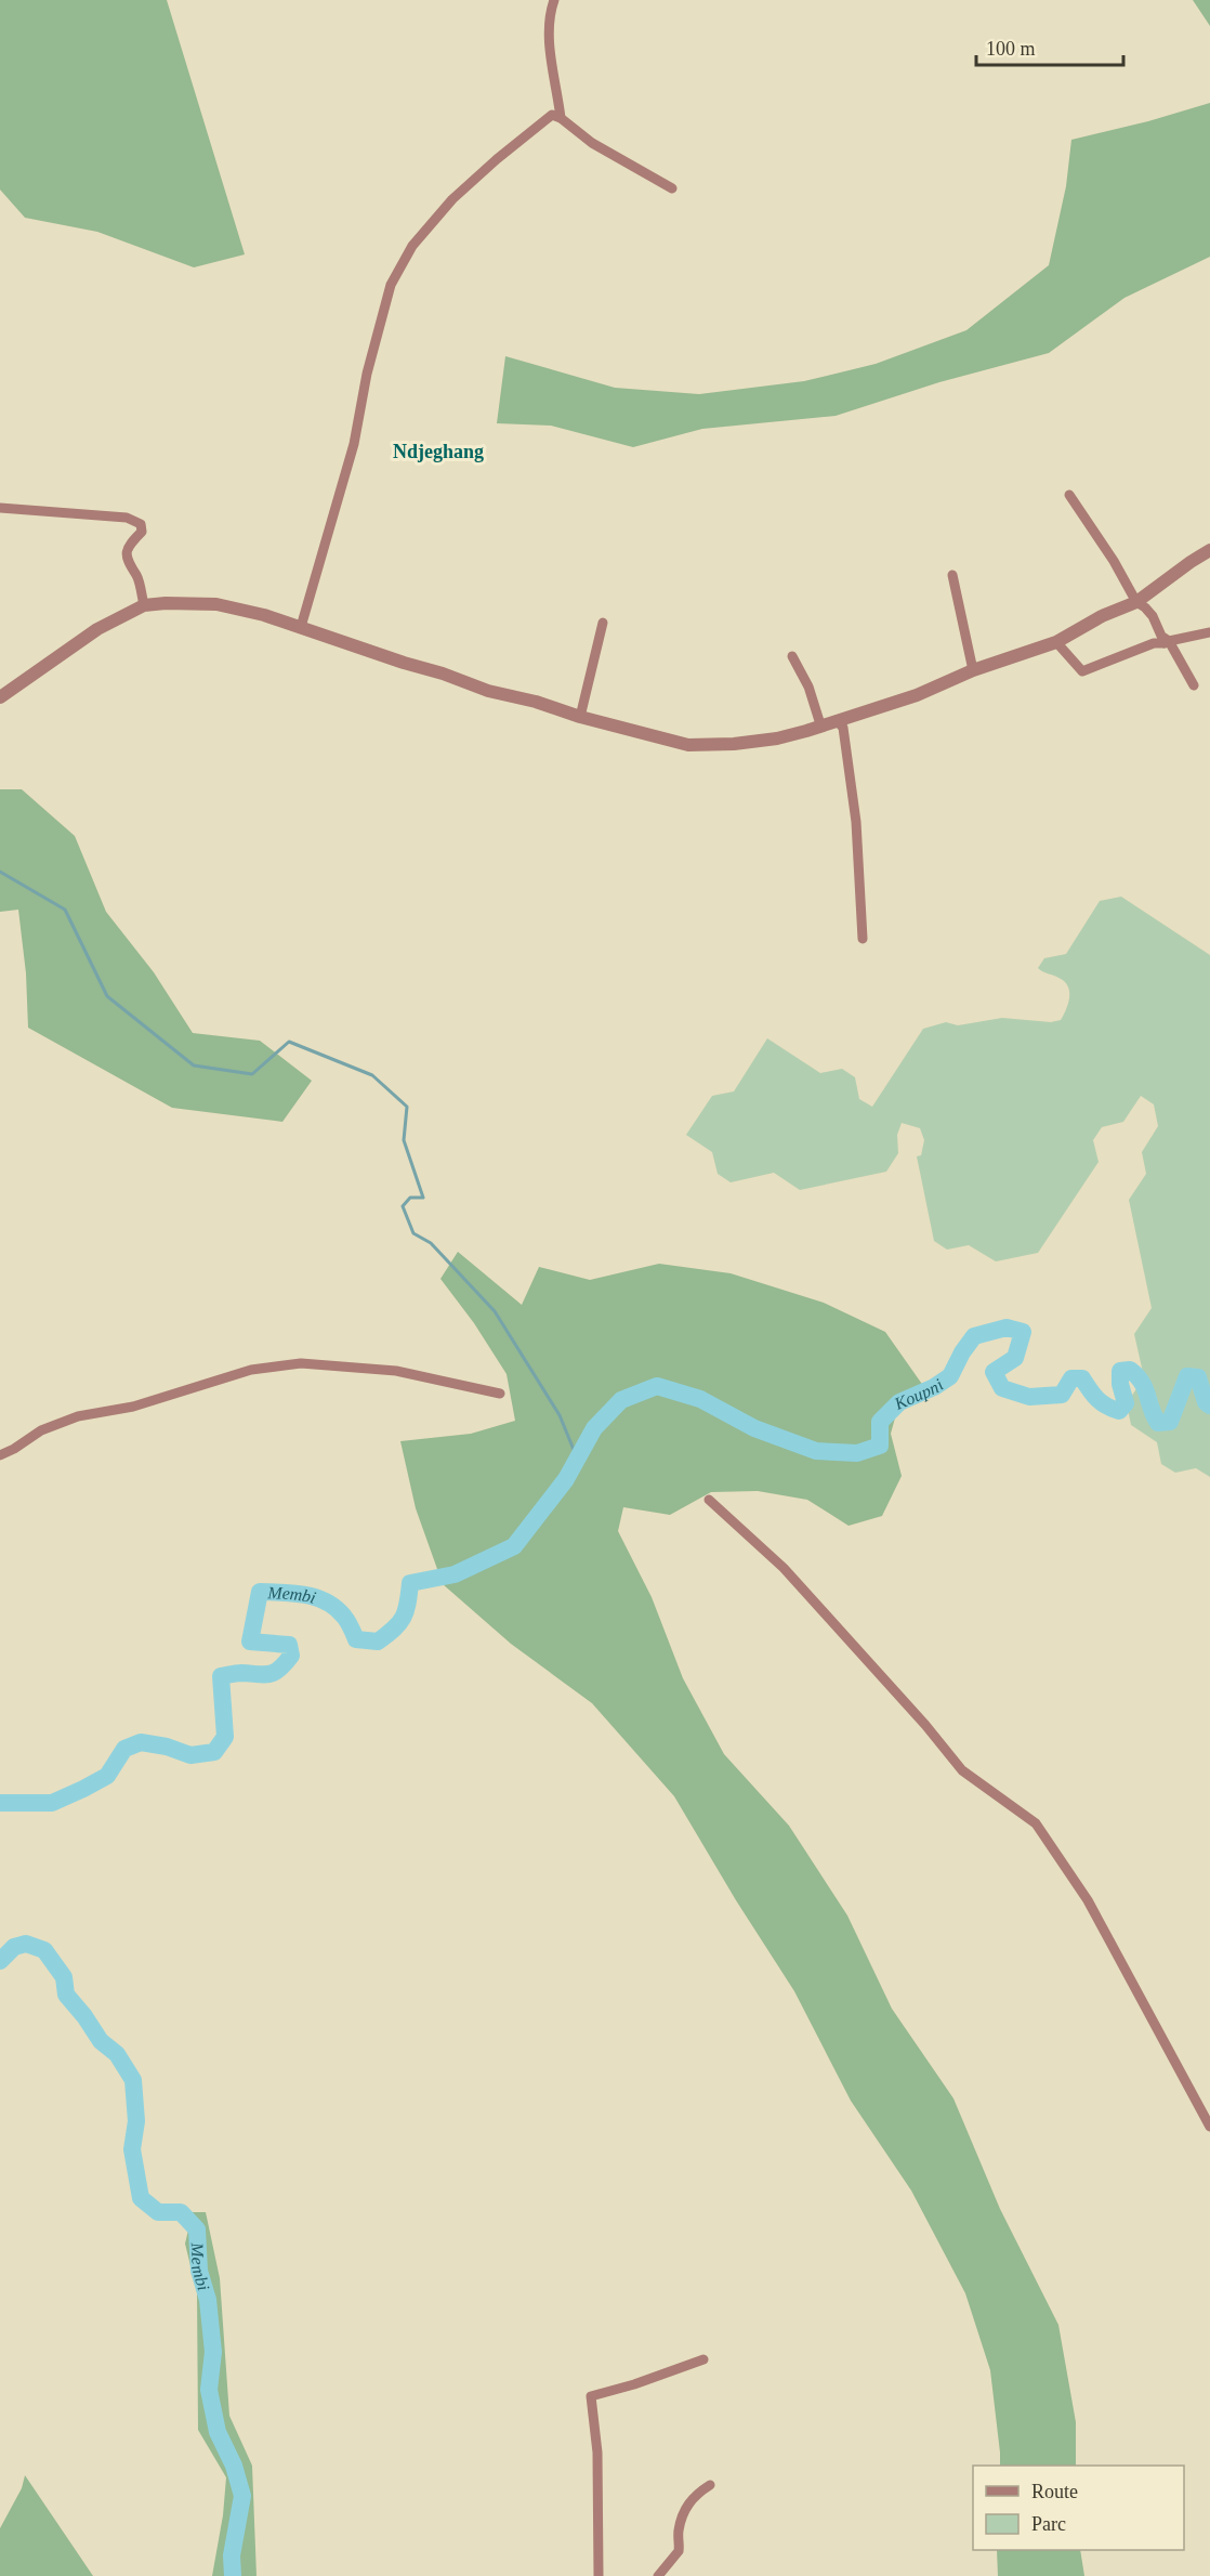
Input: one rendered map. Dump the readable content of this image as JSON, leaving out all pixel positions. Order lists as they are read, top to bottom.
{
  "districts": ["Ndjeghang"],
  "water": ["Koupni", "Membi"],
  "legend": ["Route", "Parc"],
  "scale_bar": "100 m"
}
